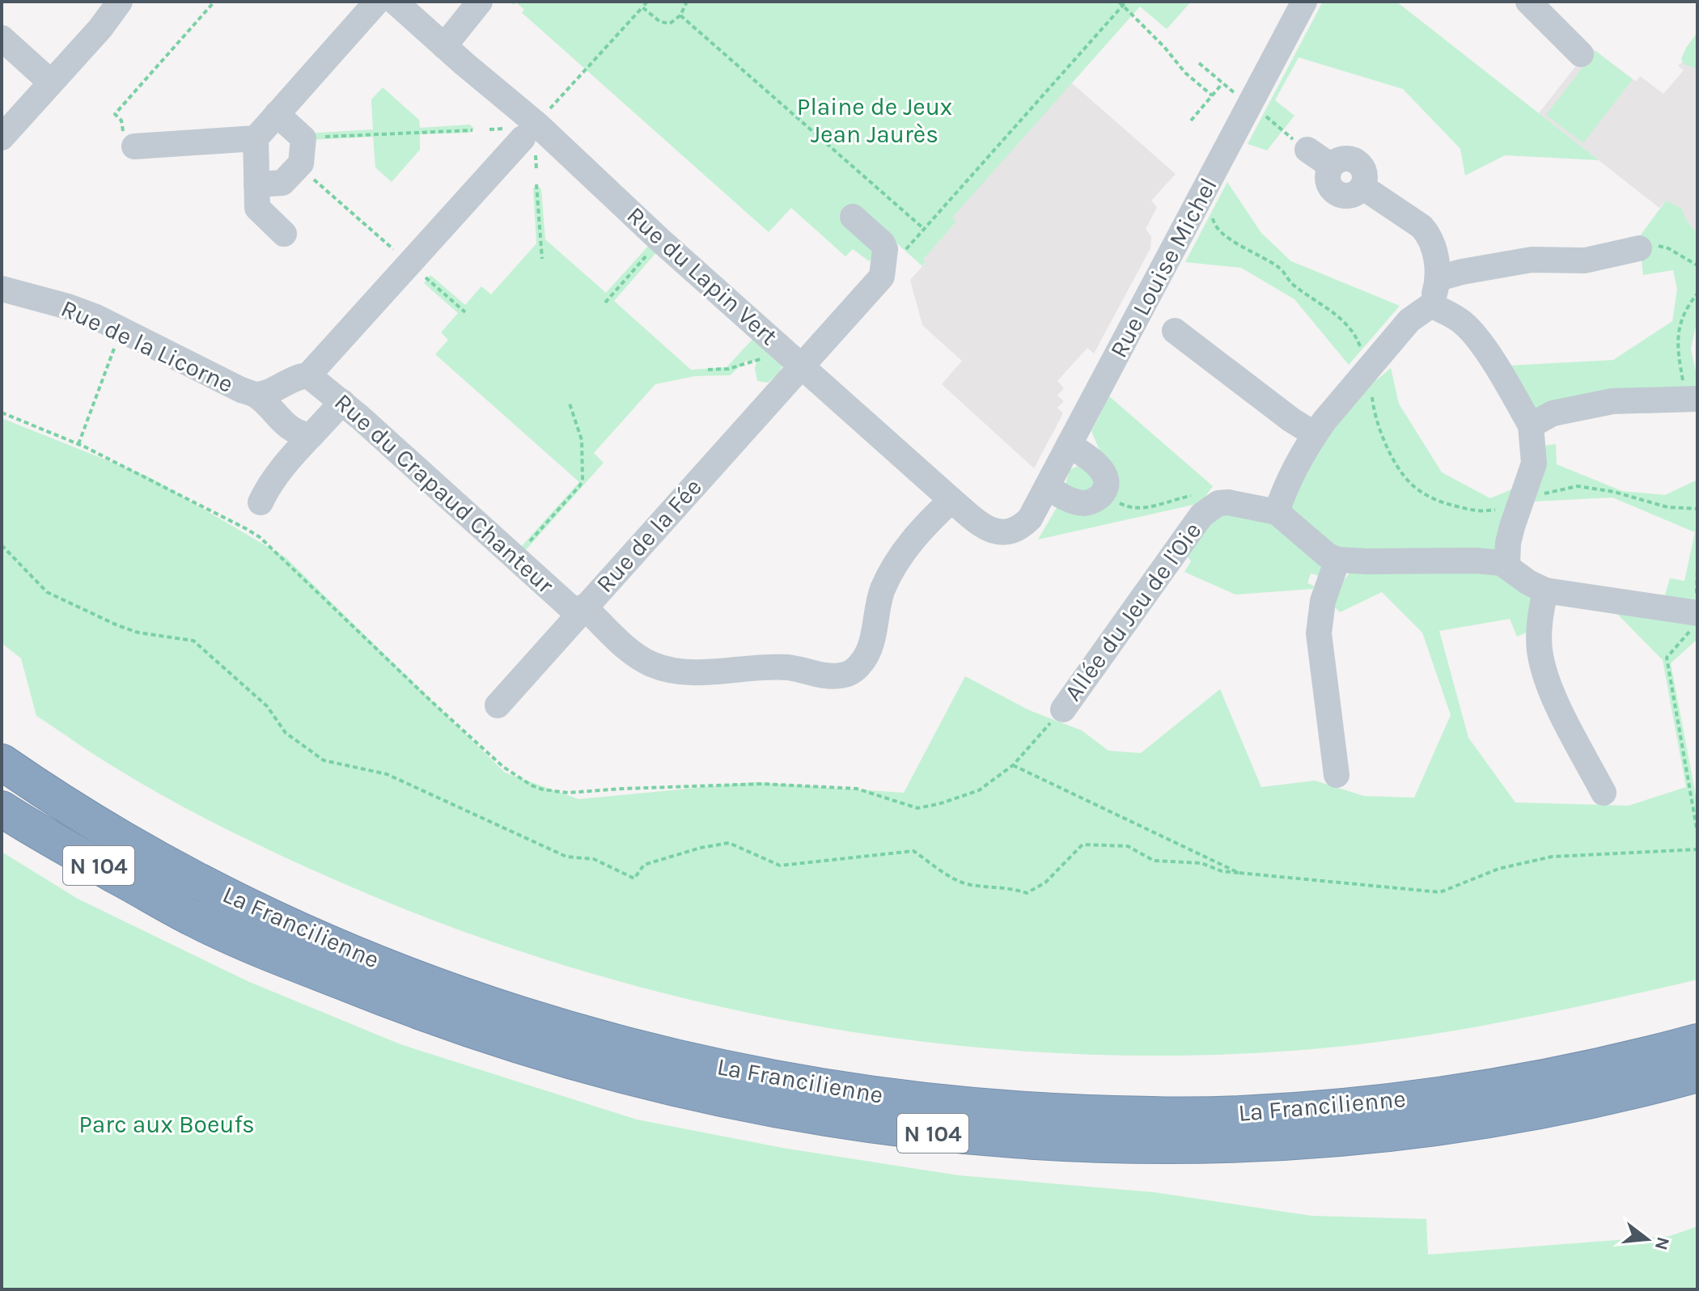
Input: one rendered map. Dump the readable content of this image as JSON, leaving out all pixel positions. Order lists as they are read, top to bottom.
{
  "streets": {
    "highway": ["N 104", "La Francilienne"],
    "street": [
      "Rue Louise Michel",
      "Rue du Lapin Vert",
      "Rue de la Licorne",
      "Rue du Crapaud Chanteur",
      "Rue de la Fée",
      "Allée du Jeu de l'Oie"
    ]
  },
  "crossings": [
    ["Rue Louise Michel", "Rue du Lapin Vert"],
    ["Rue du Lapin Vert", "Rue du Crapaud Chanteur"],
    ["Rue du Lapin Vert", "Rue de la Fée"],
    ["Rue du Crapaud Chanteur", "Rue de la Fée"]
  ],
  "parks": ["Plaine de Jeux Jean Jaurès", "Parc aux Boeufs"],
  "north": "right"
}
